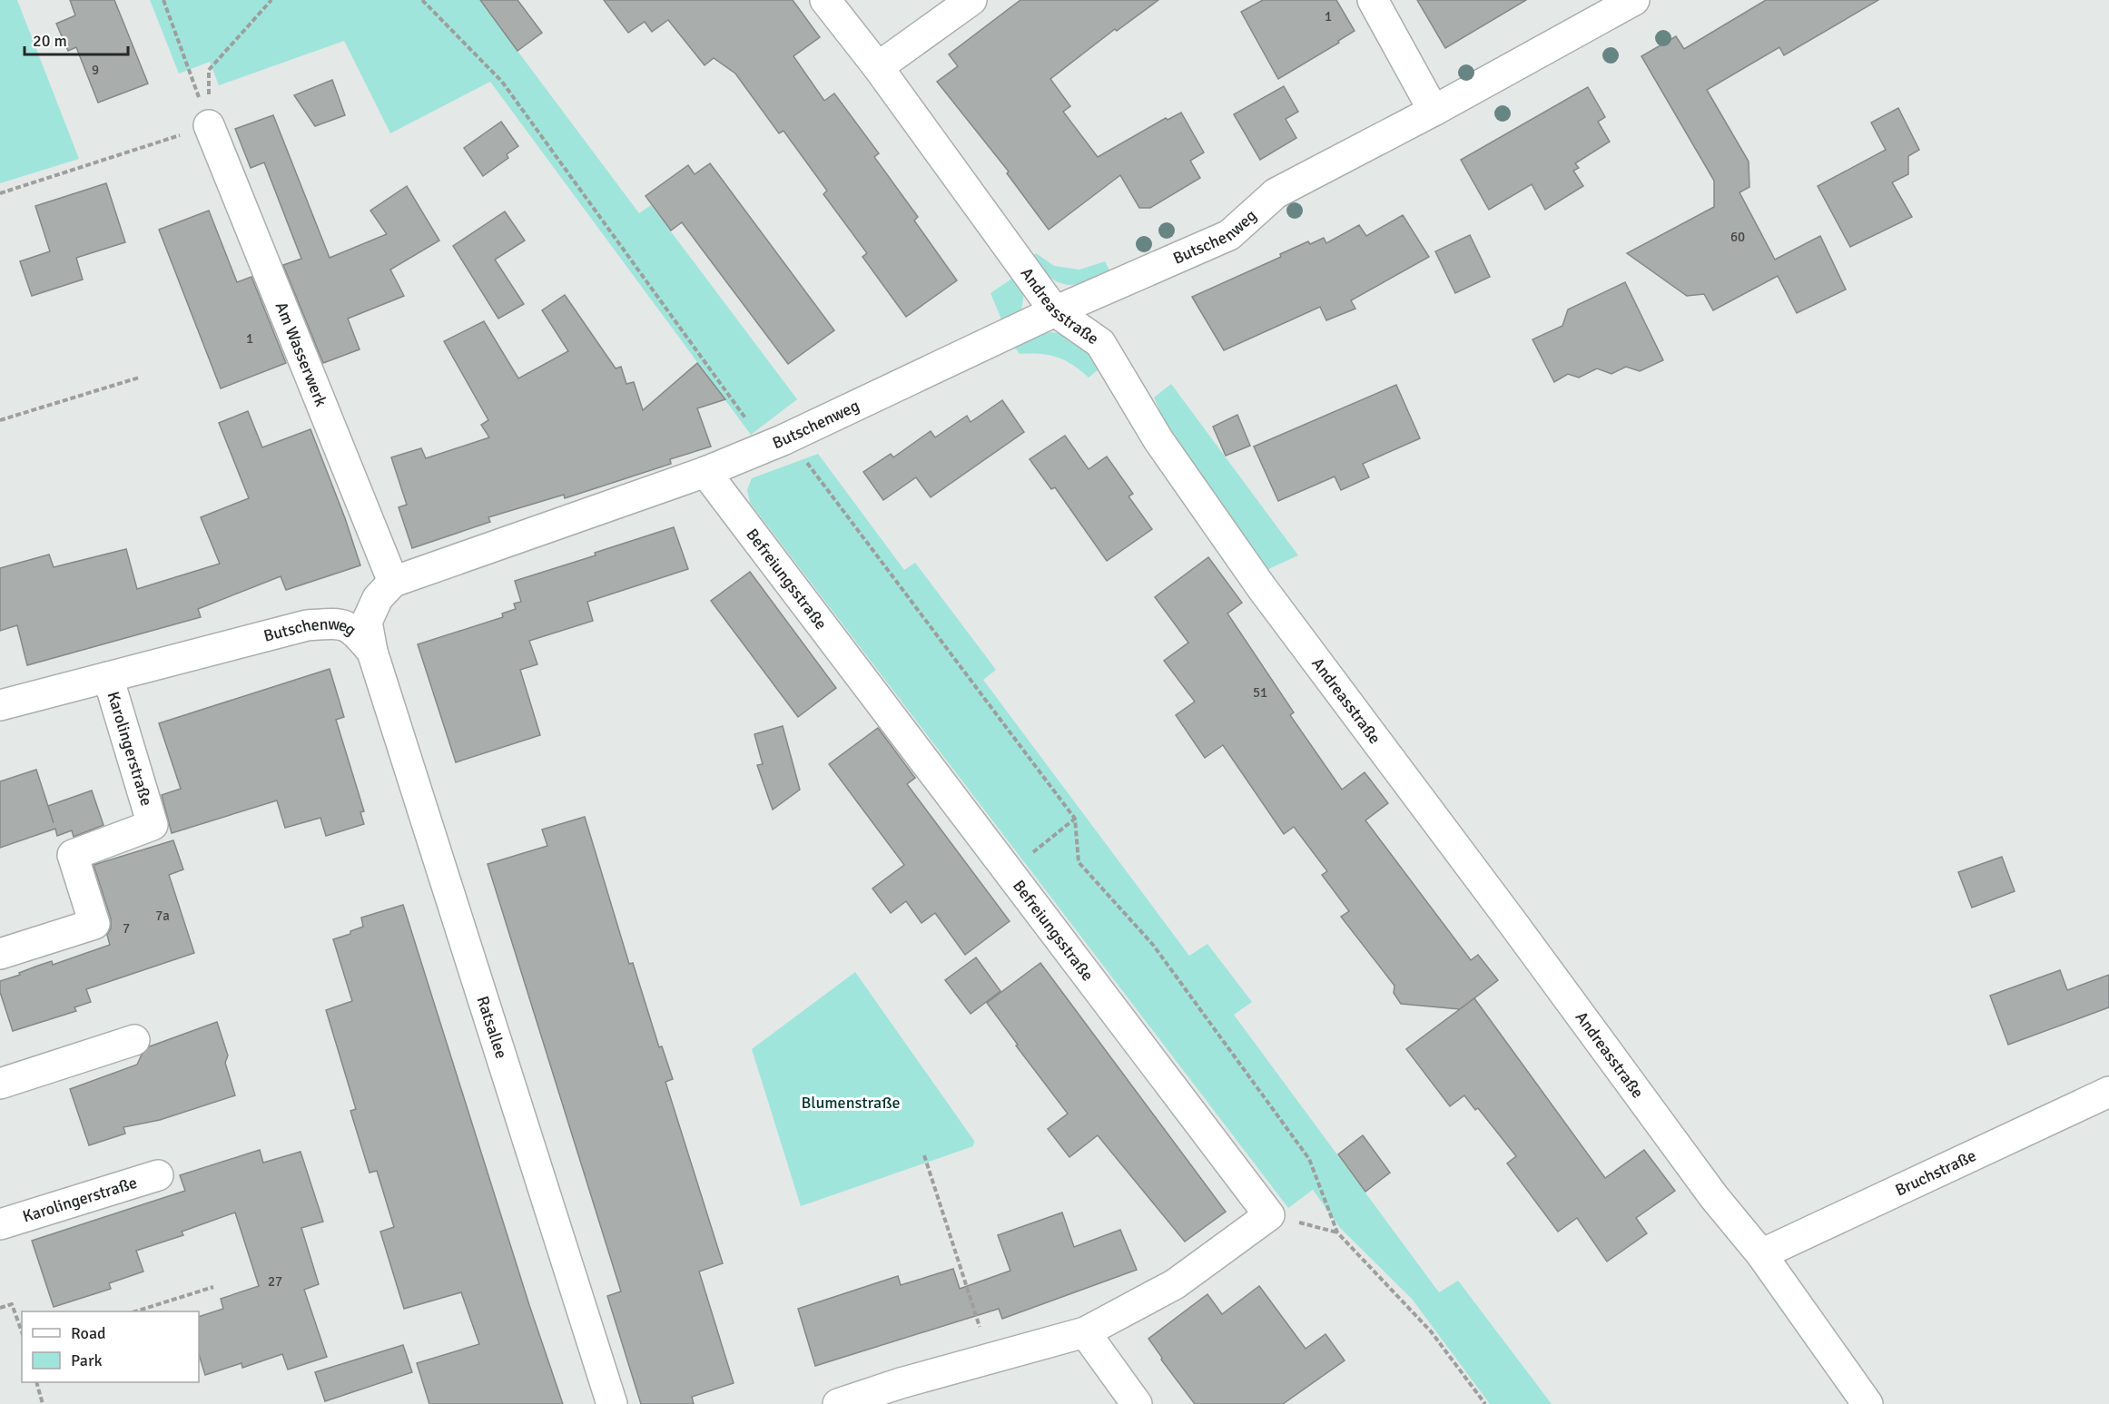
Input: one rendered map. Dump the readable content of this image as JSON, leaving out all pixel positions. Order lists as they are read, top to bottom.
{
  "streets": {
    "street": [
      "Butschenweg",
      "Andreasstraße",
      "Am Wasserwerk",
      "Befreiungsstraße",
      "Karolingerstraße",
      "Ratsallee",
      "Bruchstraße"
    ]
  },
  "crossings": [
    ["Butschenweg", "Andreasstraße"],
    ["Butschenweg", "Am Wasserwerk"],
    ["Butschenweg", "Befreiungsstraße"],
    ["Butschenweg", "Karolingerstraße"],
    ["Butschenweg", "Ratsallee"],
    ["Andreasstraße", "Bruchstraße"]
  ],
  "parks": ["Blumenstraße"],
  "house_numbers": [
    "1",
    "9",
    "60",
    "1",
    "51",
    "7a",
    "7",
    "27"
  ],
  "legend": ["Road", "Park"],
  "scale_bar": "20 m"
}
